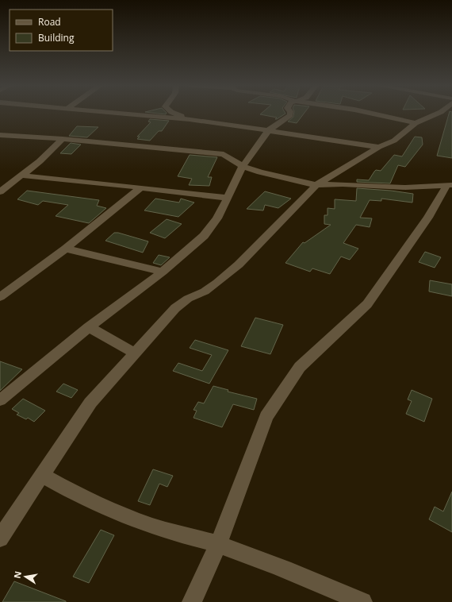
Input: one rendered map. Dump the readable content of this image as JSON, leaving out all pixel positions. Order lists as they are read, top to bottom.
{
  "legend": ["Road", "Building"],
  "north": "left"
}
